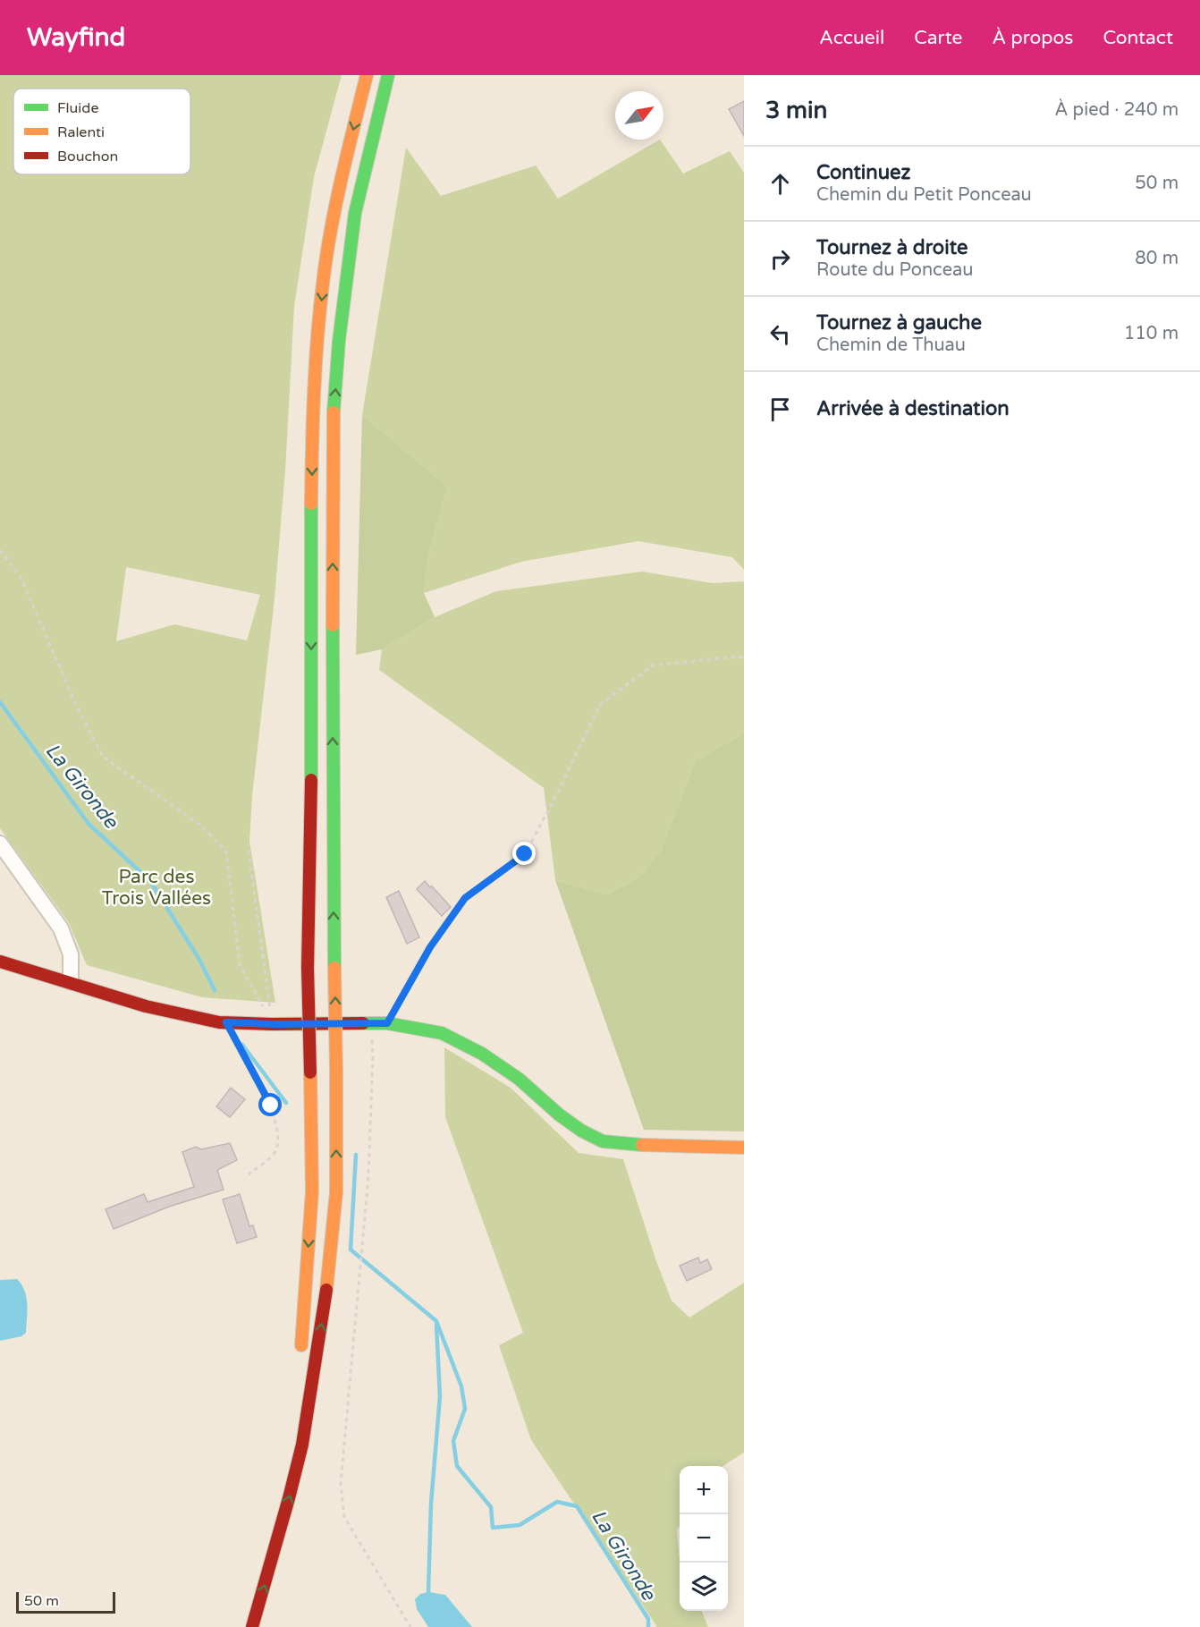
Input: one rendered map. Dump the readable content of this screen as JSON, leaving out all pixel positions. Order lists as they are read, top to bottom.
{
  "water": ["La Gironde"],
  "parks": ["Parc des Trois Vallées"],
  "legend": ["Fluide", "Ralenti", "Bouchon"],
  "scale_bar": "50 m",
  "north": "top right",
  "page": {
    "header": "Wayfind",
    "nav": [
      "Accueil",
      "Carte",
      "À propos",
      "Contact"
    ],
    "heading": ["3 min", "À pied · 240 m"],
    "list": [
      ["Continuez", "Chemin du Petit Ponceau", "50 m"],
      ["Tournez à droite", "Route du Ponceau", "80 m"],
      ["Tournez à gauche", "Chemin de Thuau", "110 m"],
      "Arrivée à destination"
    ],
    "map_buttons": ["+", "−"],
    "scale": "50 m"
  }
}
